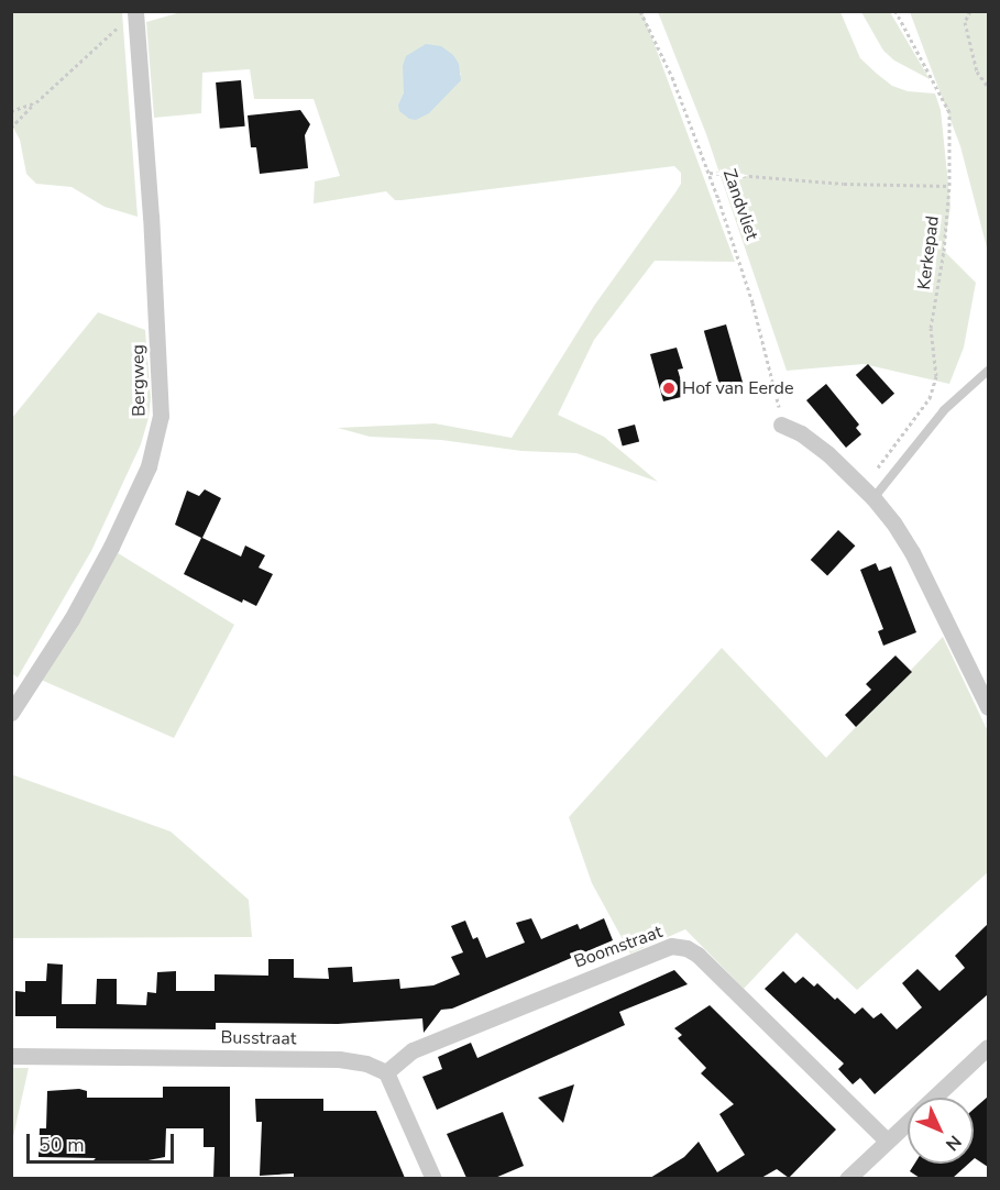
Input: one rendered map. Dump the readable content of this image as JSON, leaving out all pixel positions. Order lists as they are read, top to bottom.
{
  "streets": {
    "street": ["Bergweg", "Boomstraat", "Busstraat"],
    "path": ["Zandvliet", "Kerkepad"]
  },
  "crossings": [
    ["Boomstraat", "Busstraat"]
  ],
  "places": ["Hof van Eerde"],
  "scale_bar": "50 m",
  "north": "bottom right"
}
